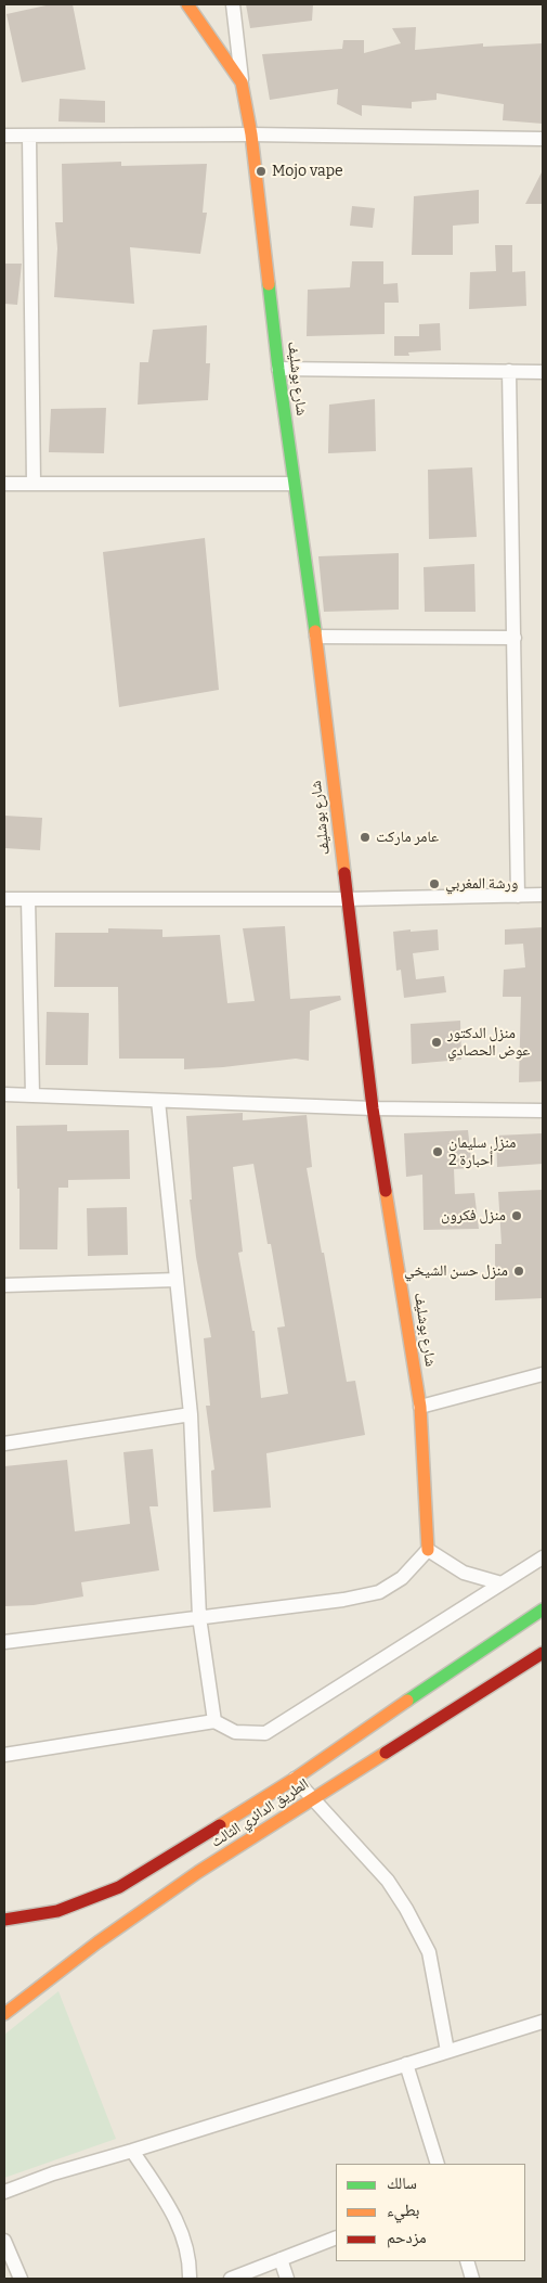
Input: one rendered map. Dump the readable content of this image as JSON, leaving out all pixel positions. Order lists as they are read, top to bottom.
{
  "streets": {
    "main road": ["شارع بوشليف", "الطريق الدائري الثالث"]
  },
  "places": [
    "Mojo vape",
    "عامر ماركت",
    "ورشة المغربي",
    "منزل الدكتور عوض الحصادي",
    "منزل سليمان أحبارة 2",
    "منزل فكرون",
    "منزل حسن الشيخي"
  ],
  "legend": ["سالك", "بطيء", "مزدحم"]
}
